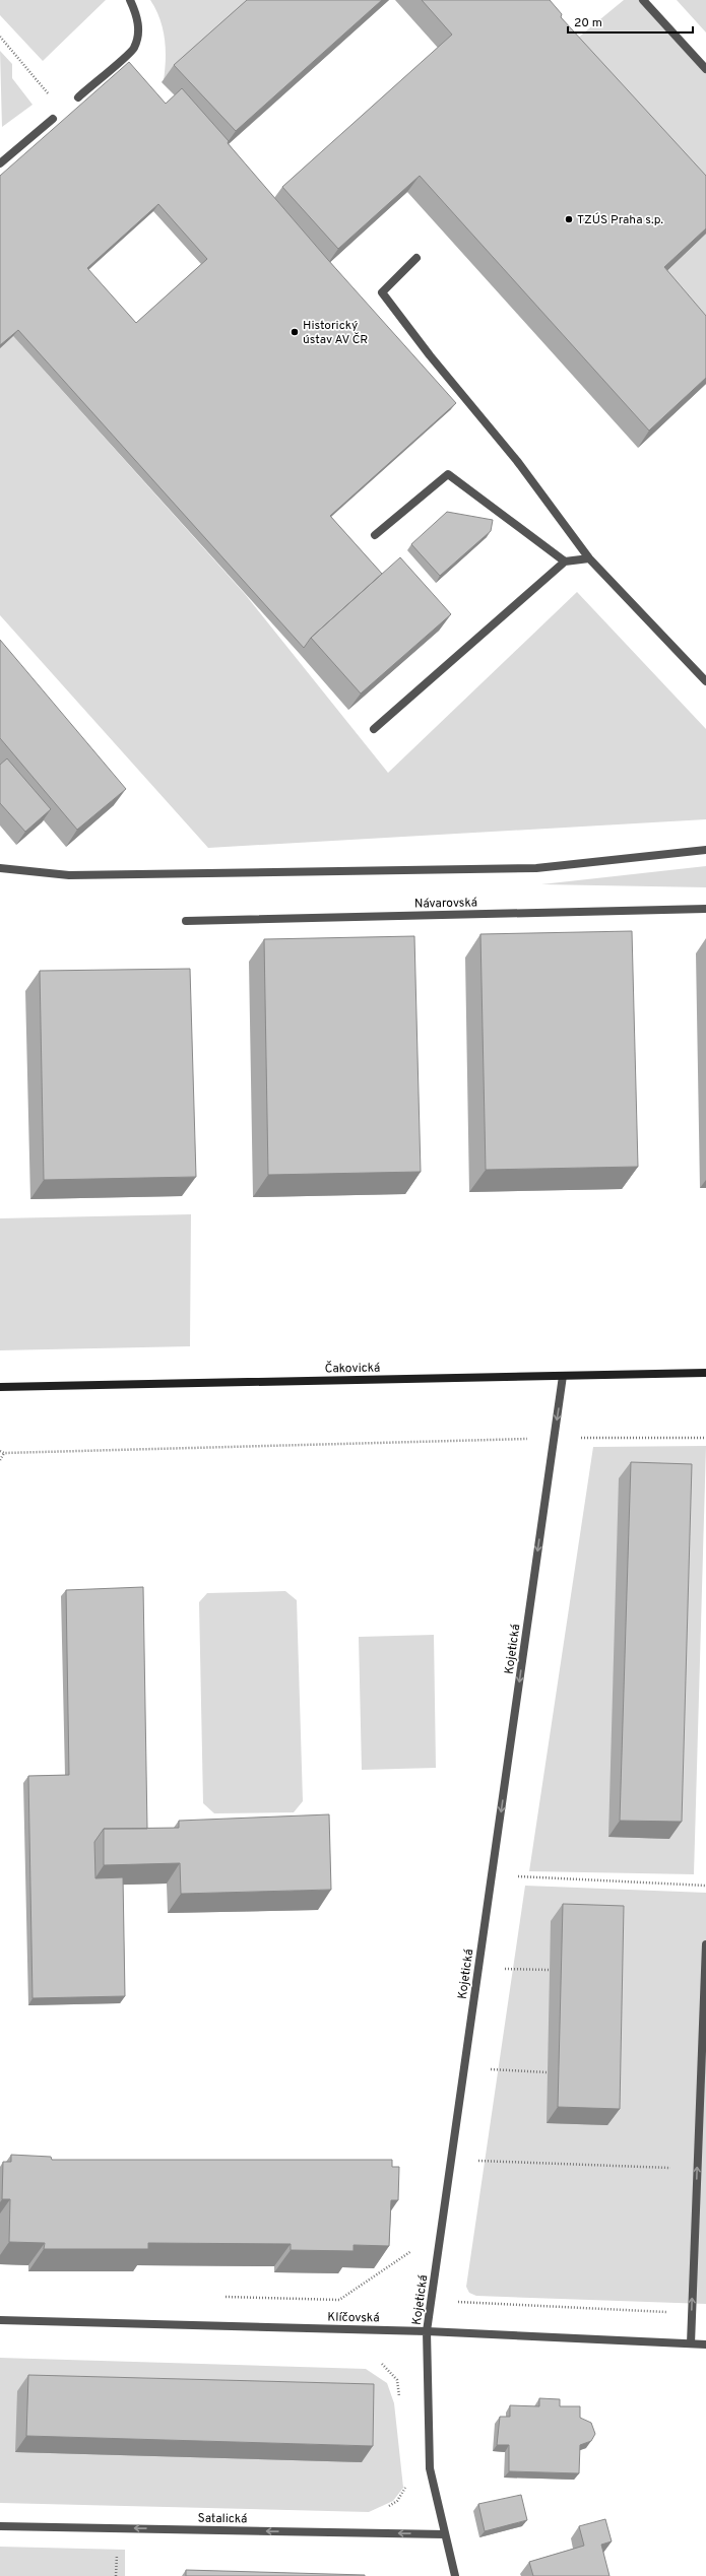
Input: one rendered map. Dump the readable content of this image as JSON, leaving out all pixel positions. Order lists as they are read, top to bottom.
{
  "streets": {
    "main road": ["Čakovická"],
    "street": [
      "Návarovská",
      "Kojetická",
      "Klíčovská",
      "Satalická"
    ]
  },
  "crossings": [
    ["Čakovická", "Kojetická"],
    ["Kojetická", "Klíčovská"],
    ["Kojetická", "Satalická"]
  ],
  "one_way": ["Kojetická", "Satalická"],
  "places": ["TZÚS Praha s.p.", "Historický ústav AV ČR"],
  "scale_bar": "20 m"
}
